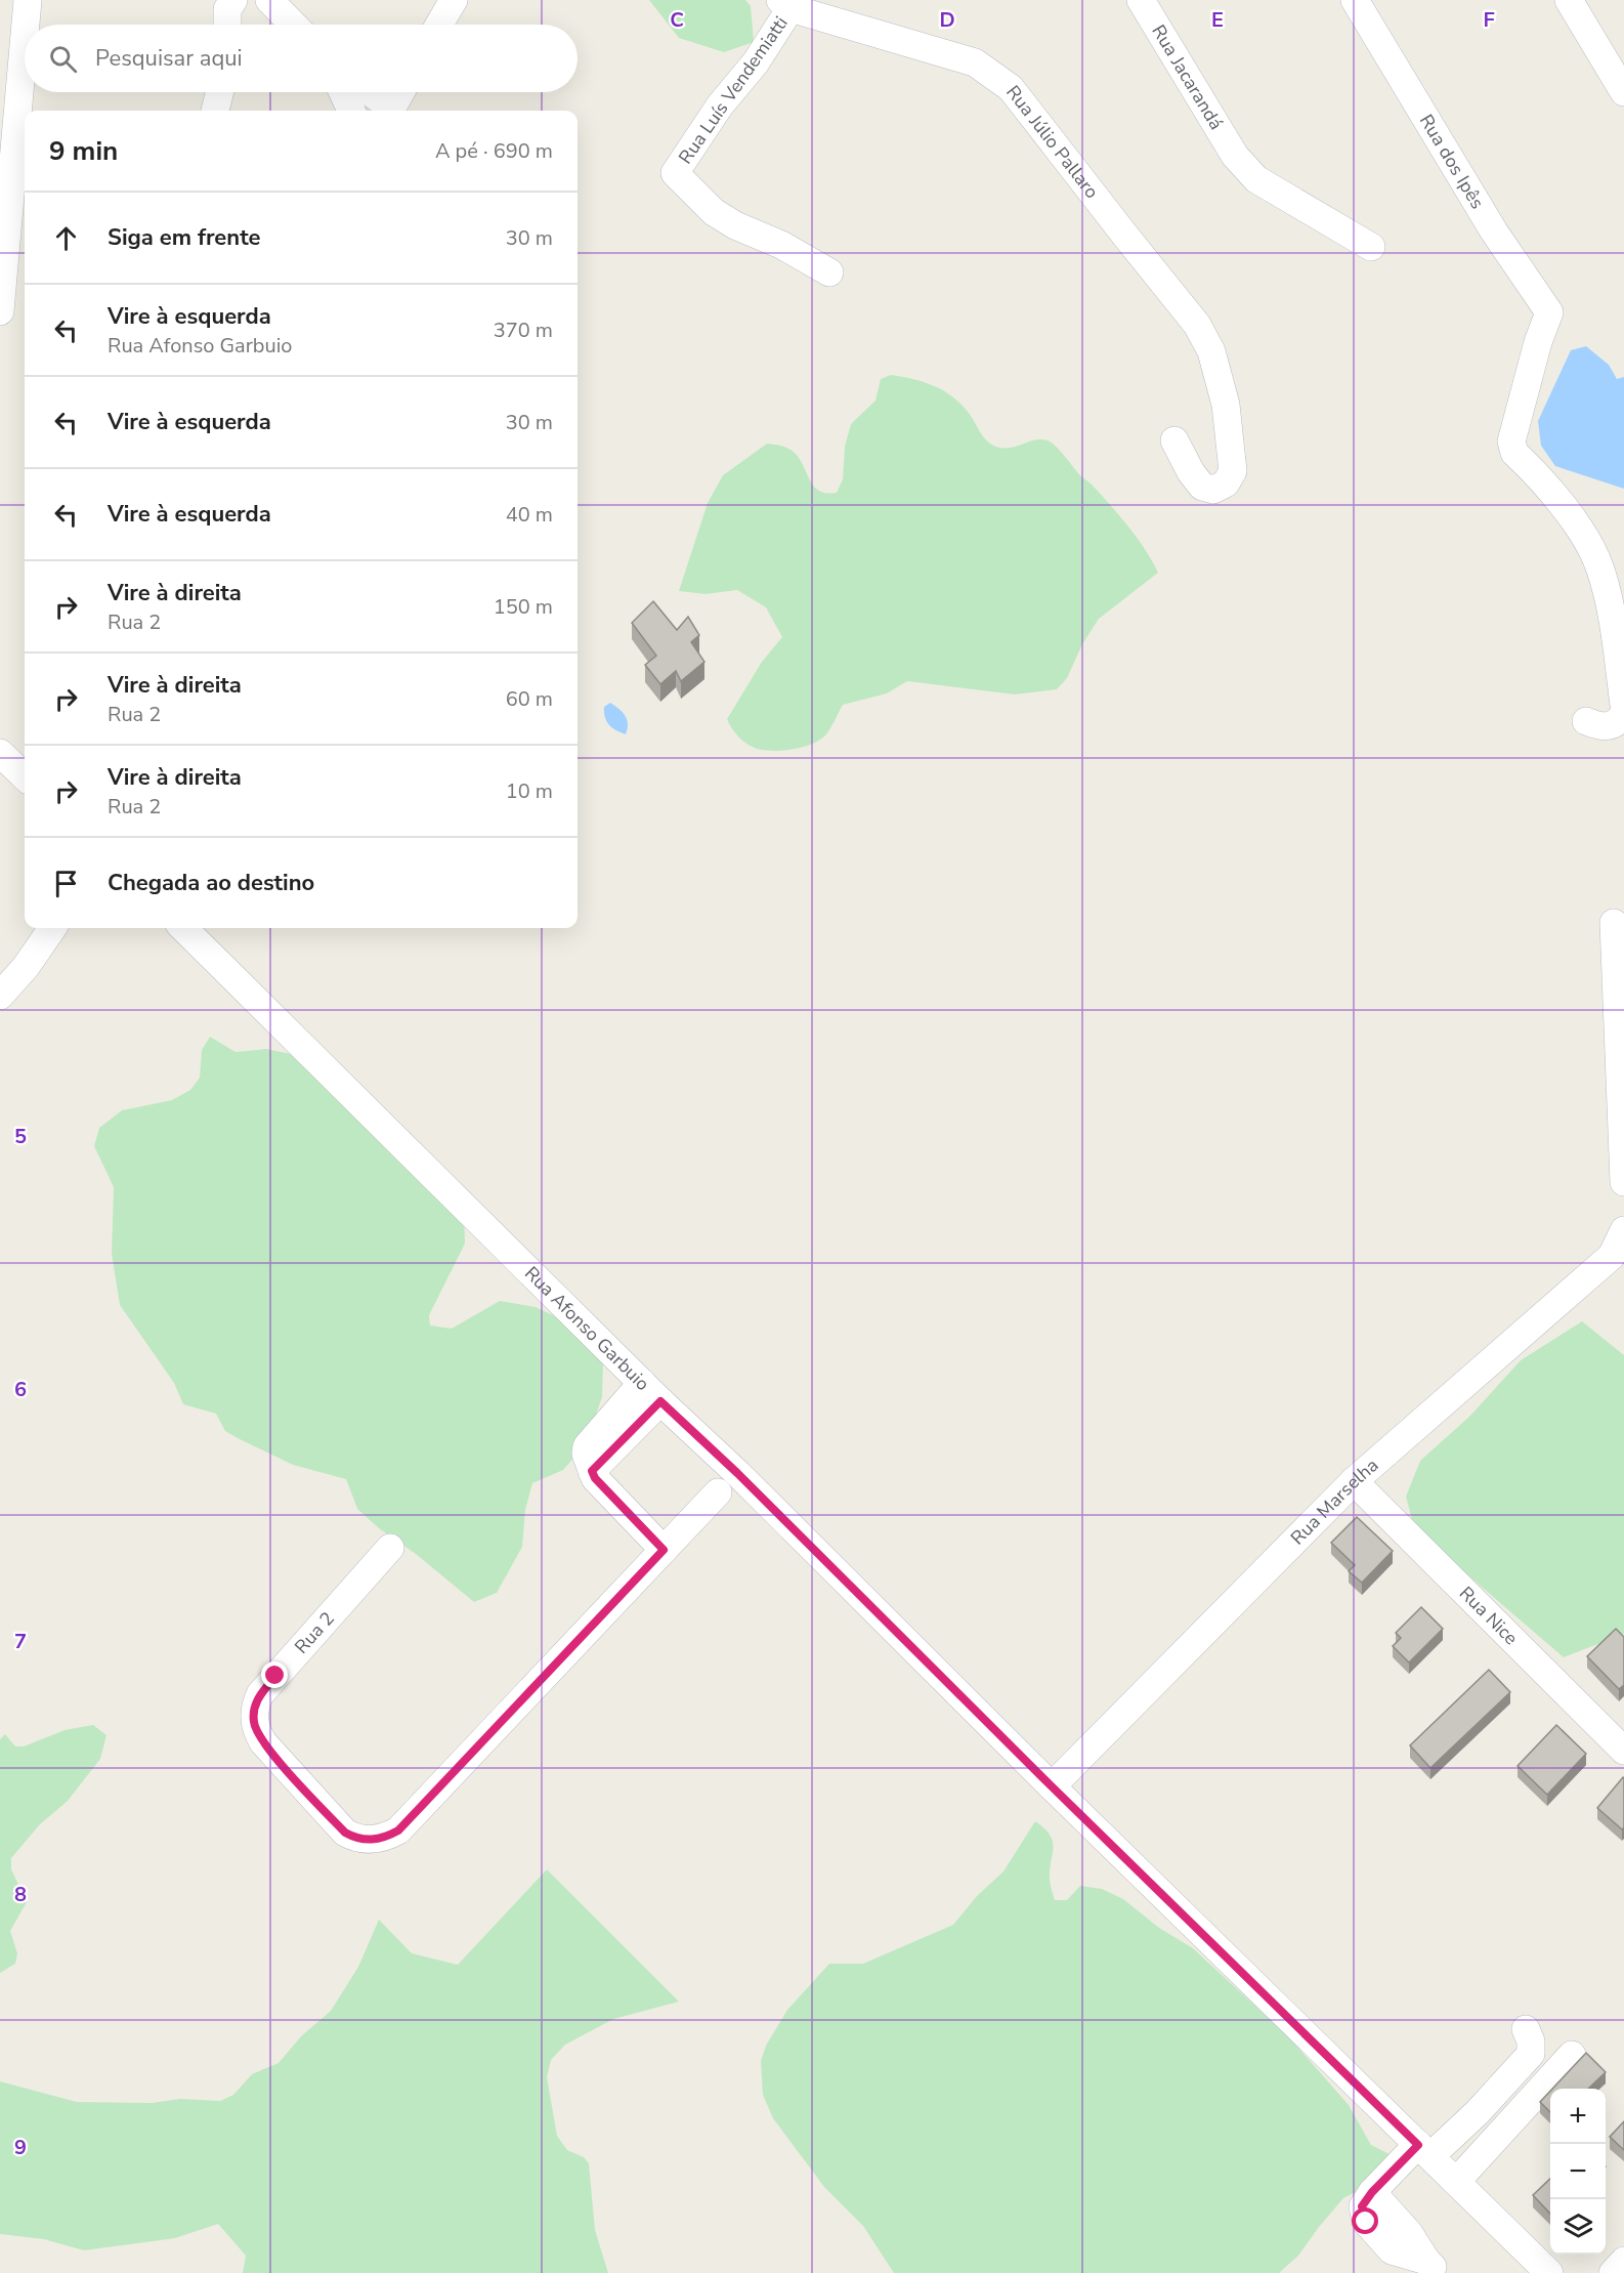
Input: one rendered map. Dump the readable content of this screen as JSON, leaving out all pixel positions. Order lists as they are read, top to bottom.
{
  "streets": {
    "street": [
      "Rua Jacarandá",
      "Rua Luís Vendemiatti",
      "Rua Júlio Pallaro",
      "Rua dos Ipês",
      "Rua Afonso Garbuio",
      "Rua Marselha",
      "Rua Nice",
      "Rua 2"
    ]
  },
  "crossings": [
    ["Rua Luís Vendemiatti", "Rua Júlio Pallaro"],
    ["Rua Afonso Garbuio", "Rua Marselha"],
    ["Rua Marselha", "Rua Nice"]
  ],
  "page": {
    "search": "Pesquisar aqui",
    "heading": ["9 min", "A pé · 690 m"],
    "list": [
      ["Siga em frente", "30 m"],
      ["Vire à esquerda", "Rua Afonso Garbuio", "370 m"],
      ["Vire à esquerda", "30 m"],
      ["Vire à esquerda", "40 m"],
      ["Vire à direita", "Rua 2", "150 m"],
      ["Vire à direita", "Rua 2", "60 m"],
      ["Vire à direita", "Rua 2", "10 m"],
      "Chegada ao destino"
    ],
    "map_buttons": ["+", "−"]
  },
  "grid": {
    "columns": [
      "C",
      "D",
      "E",
      "F"
    ],
    "rows": [
      "5",
      "6",
      "7",
      "8",
      "9"
    ]
  }
}
